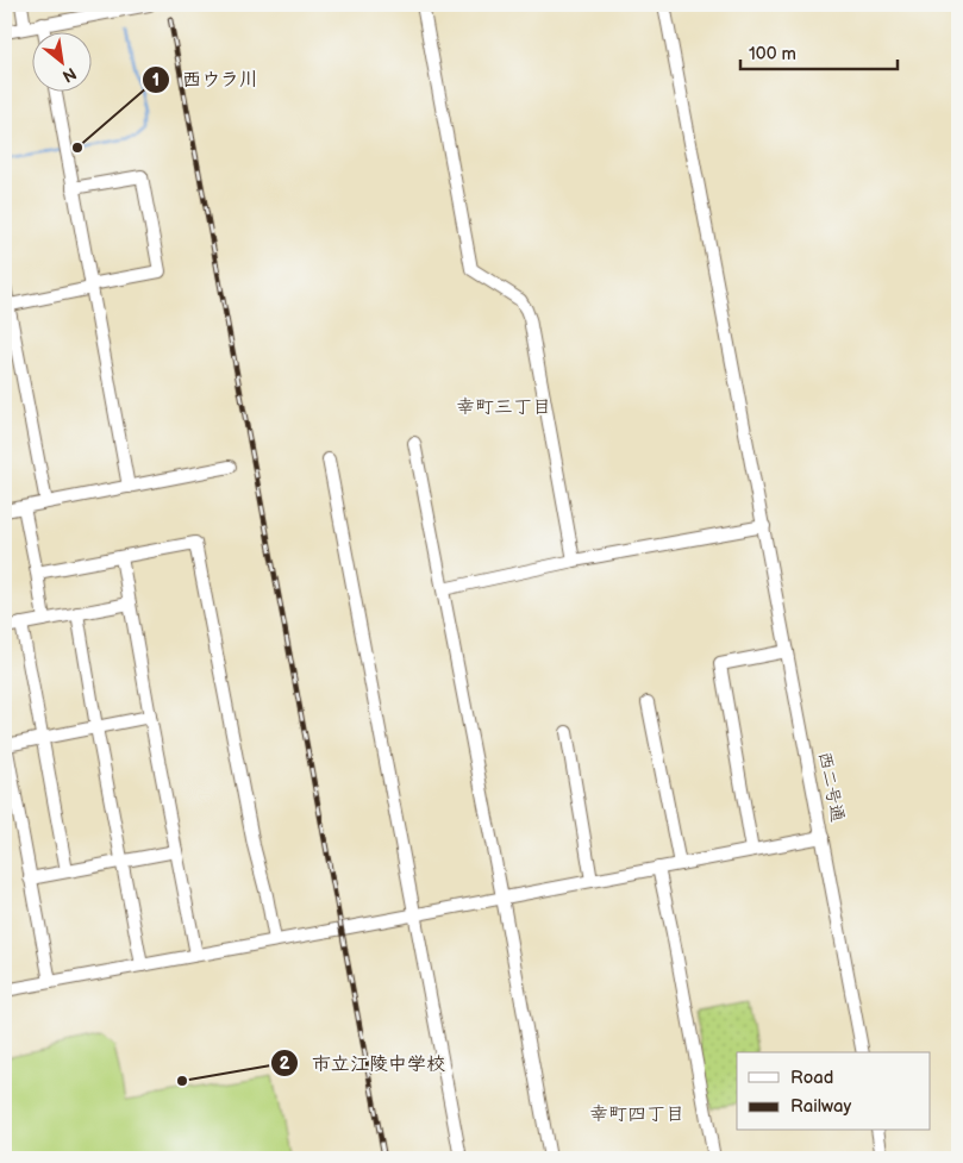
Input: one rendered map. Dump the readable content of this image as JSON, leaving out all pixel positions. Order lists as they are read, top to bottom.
{
  "streets": {
    "street": ["西二号通"]
  },
  "districts": ["幸町三丁目", "幸町四丁目"],
  "places": ["西ウラ川", "市立江陵中学校"],
  "legend": ["Road", "Railway"],
  "scale_bar": "100 m",
  "north": "bottom right"
}
